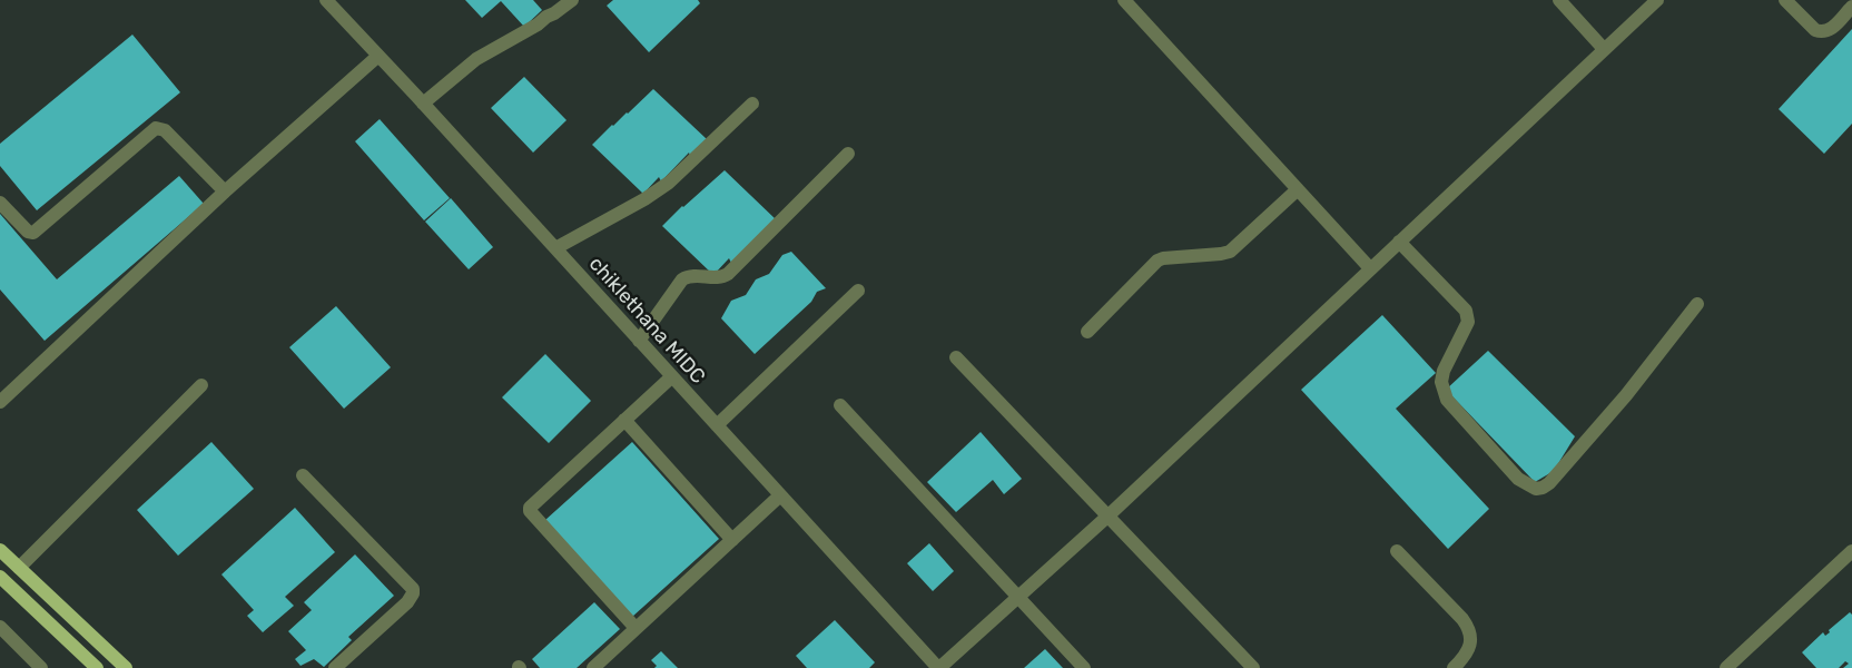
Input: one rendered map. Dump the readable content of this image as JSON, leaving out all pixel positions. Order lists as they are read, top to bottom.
{
  "streets": {
    "street": ["chiklethana MIDC"]
  }
}
